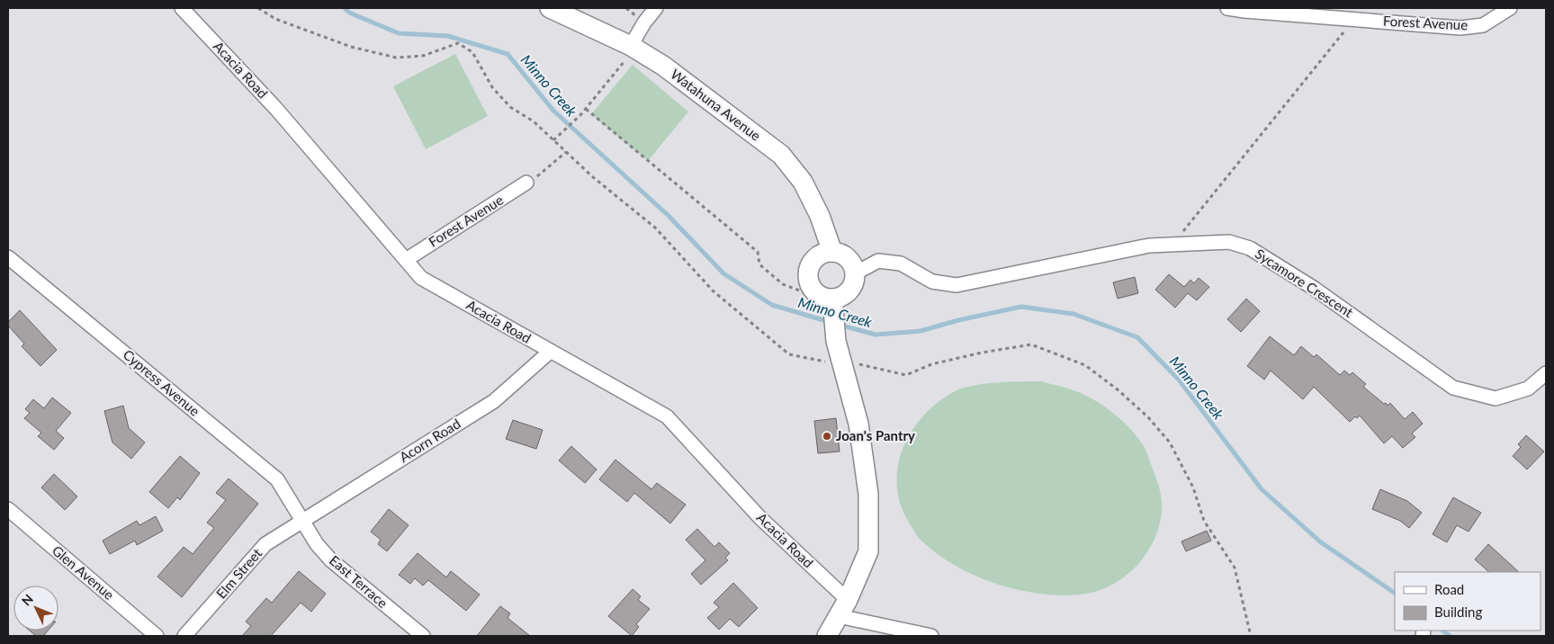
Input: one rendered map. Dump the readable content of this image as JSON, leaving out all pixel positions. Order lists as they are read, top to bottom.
{
  "streets": {
    "street": [
      "Forest Avenue",
      "Acacia Road",
      "Watahuna Avenue",
      "Sycamore Crescent",
      "Cypress Avenue",
      "Acorn Road",
      "Glen Avenue",
      "Elm Street",
      "East Terrace"
    ]
  },
  "crossings": [
    ["Forest Avenue", "Acacia Road"],
    ["Acacia Road", "Acorn Road"],
    ["Watahuna Avenue", "Sycamore Crescent"],
    ["Cypress Avenue", "Acorn Road"],
    ["Cypress Avenue", "Elm Street"],
    ["Cypress Avenue", "East Terrace"],
    ["Acorn Road", "Elm Street"],
    ["Acorn Road", "East Terrace"],
    ["Elm Street", "East Terrace"]
  ],
  "water": ["Minno Creek"],
  "places": ["Joan's Pantry"],
  "legend": ["Road", "Building"],
  "north": "top left"
}
